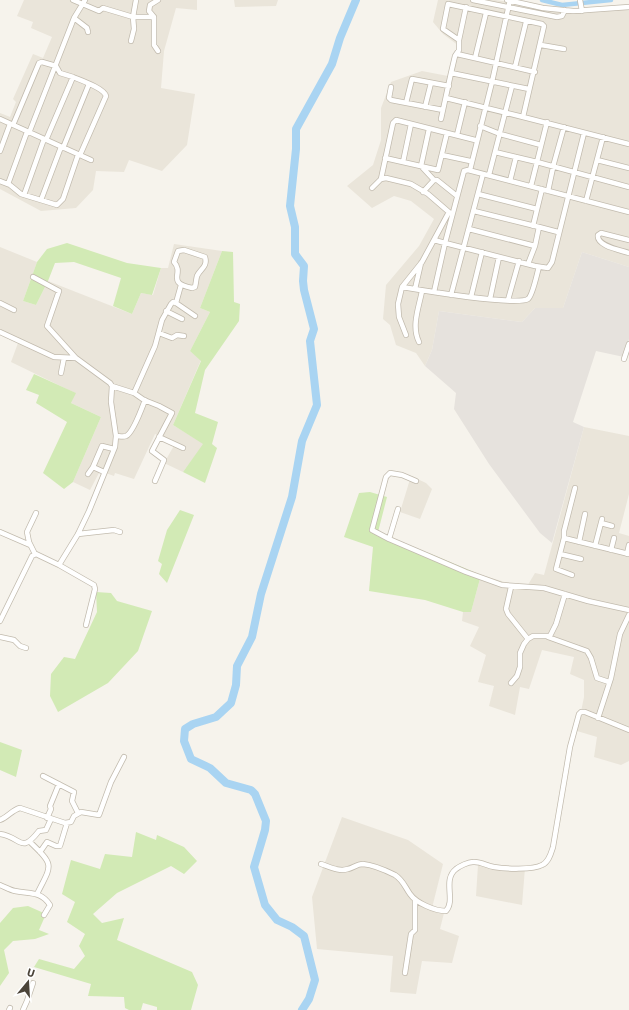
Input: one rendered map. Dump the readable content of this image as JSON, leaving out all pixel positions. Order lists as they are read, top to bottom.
{
  "north": "top"
}
